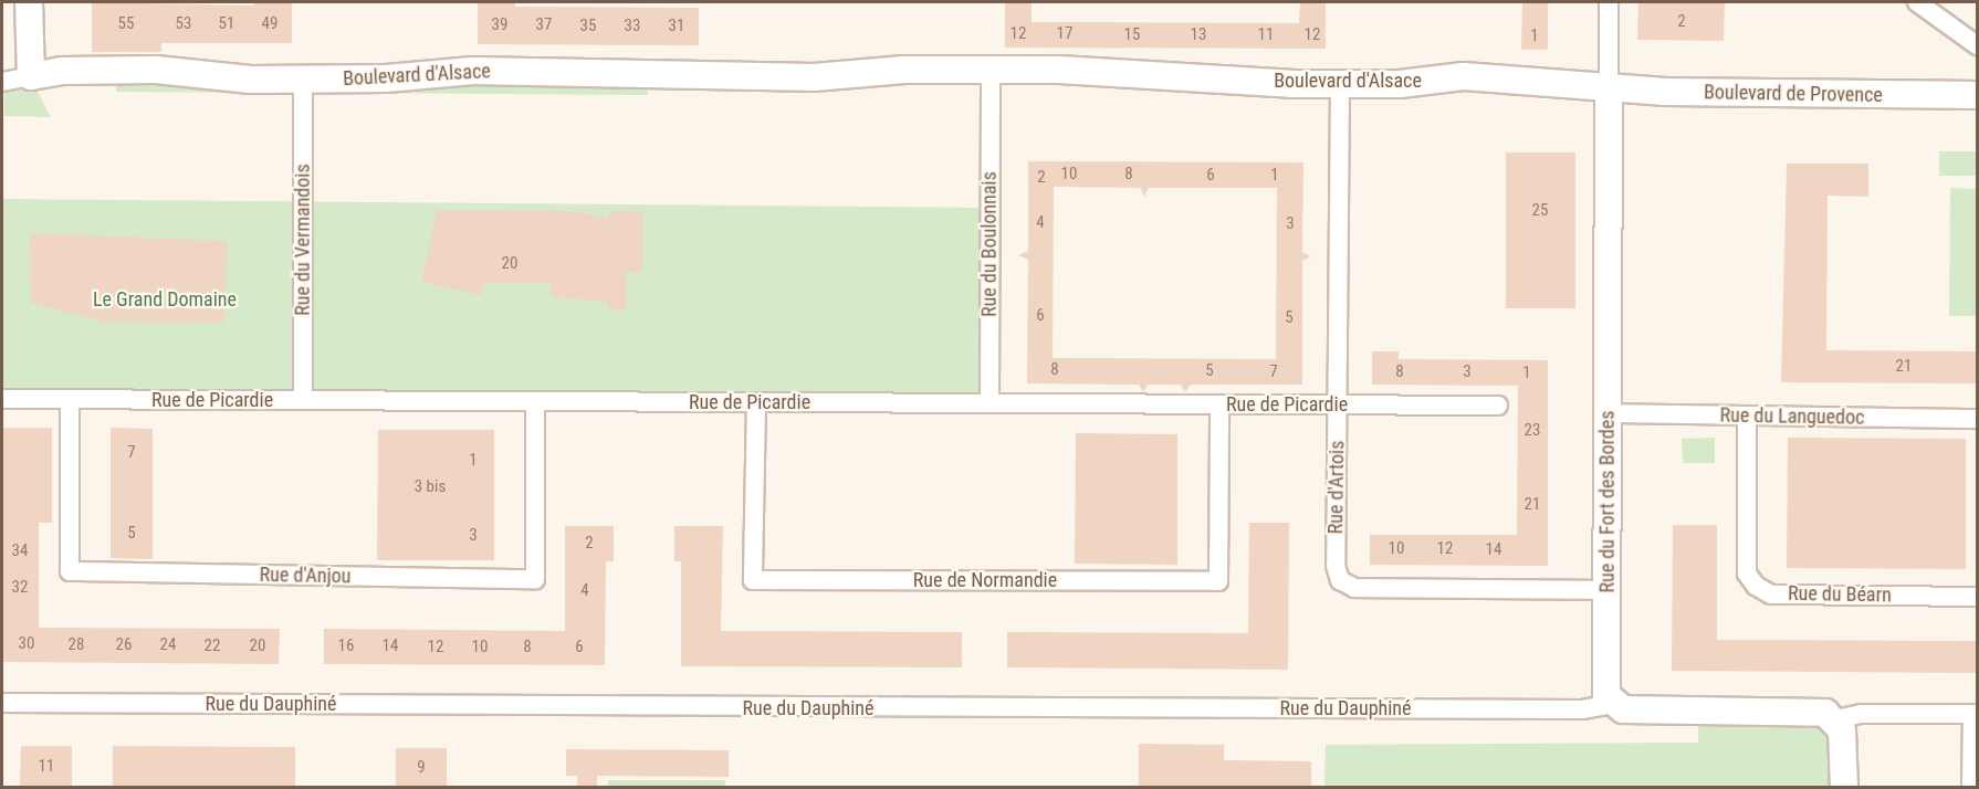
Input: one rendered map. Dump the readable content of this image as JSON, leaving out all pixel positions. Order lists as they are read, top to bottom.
{
  "streets": {
    "street": [
      "Boulevard d'Alsace",
      "Boulevard de Provence",
      "Rue du Vermandois",
      "Rue du Boulonnais",
      "Rue de Picardie",
      "Rue du Languedoc",
      "Rue d'Artois",
      "Rue du Fort des Bordes",
      "Rue d'Anjou",
      "Rue de Normandie",
      "Rue du Béarn",
      "Rue du Dauphiné"
    ]
  },
  "crossings": [
    ["Boulevard d'Alsace", "Boulevard de Provence"],
    ["Boulevard d'Alsace", "Rue du Vermandois"],
    ["Boulevard d'Alsace", "Rue du Boulonnais"],
    ["Boulevard d'Alsace", "Rue d'Artois"],
    ["Boulevard d'Alsace", "Rue du Fort des Bordes"],
    ["Boulevard de Provence", "Rue du Fort des Bordes"],
    ["Rue du Vermandois", "Rue de Picardie"],
    ["Rue du Boulonnais", "Rue de Picardie"],
    ["Rue de Picardie", "Rue d'Artois"],
    ["Rue de Picardie", "Rue d'Anjou"],
    ["Rue de Picardie", "Rue de Normandie"],
    ["Rue du Languedoc", "Rue du Fort des Bordes"],
    ["Rue du Languedoc", "Rue du Béarn"],
    ["Rue d'Artois", "Rue du Fort des Bordes"],
    ["Rue du Fort des Bordes", "Rue du Dauphiné"]
  ],
  "parks": ["Le Grand Domaine"],
  "house_numbers": [
    "2",
    "55",
    "53",
    "51",
    "49",
    "39",
    "37",
    "35",
    "33",
    "31",
    "12",
    "17",
    "15",
    "13",
    "11",
    "12",
    "1",
    "10",
    "8",
    "6",
    "1",
    "2",
    "25",
    "4",
    "3",
    "20",
    "6",
    "5",
    "21",
    "8",
    "5",
    "7",
    "8",
    "3",
    "1",
    "23",
    "7",
    "1",
    "3 bis",
    "21",
    "5",
    "3",
    "2",
    "10",
    "12",
    "14",
    "34",
    "32",
    "4",
    "30",
    "28",
    "26",
    "24",
    "22",
    "20",
    "16",
    "14",
    "12",
    "10",
    "8",
    "6",
    "11",
    "9"
  ]
}
